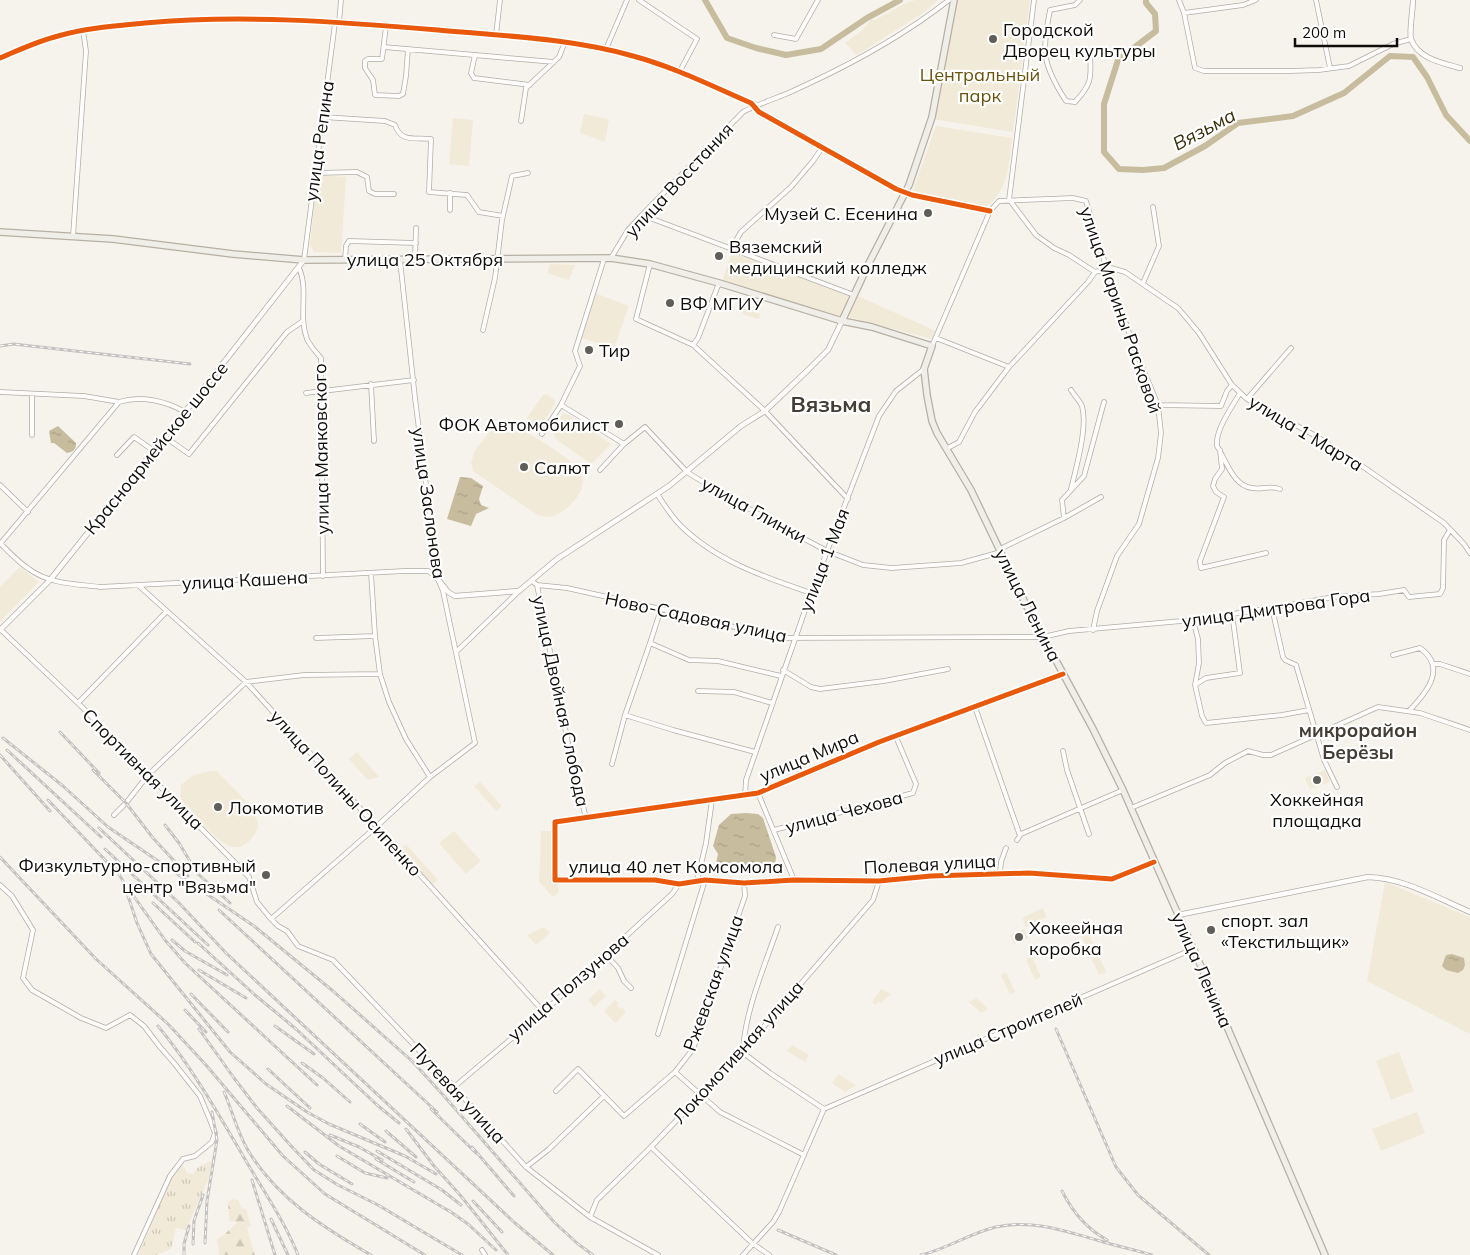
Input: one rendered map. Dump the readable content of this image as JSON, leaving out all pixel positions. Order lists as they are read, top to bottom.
{
  "streets": {
    "main road": ["улица 25 Октября", "улица Ленина"],
    "street": [
      "улица Репина",
      "улица Восстания",
      "улица Марины Расковой",
      "улица 1 Марта",
      "Красноармейское шоссе",
      "улица Маяковского",
      "улица Заслонова",
      "улица Глинки",
      "улица 1 Мая",
      "улица Кашена",
      "улица Дмитрова Гора",
      "Ново-Садовая улица",
      "улица Двойная Слобода",
      "улица Мира",
      "Спортивная улица",
      "улица Полины Осипенко",
      "улица Чехова",
      "Полевая улица",
      "улица 40 лет Комсомола",
      "Ржевская улица",
      "улица Ползунова",
      "улица Строителей",
      "Локомотивная улица",
      "Путевая улица"
    ]
  },
  "crossings": [
    ["улица Репина", "улица 25 Октября"],
    ["улица Репина", "Красноармейское шоссе"],
    ["улица Восстания", "улица 25 Октября"],
    ["улица 25 Октября", "Красноармейское шоссе"],
    ["улица 25 Октября", "улица Заслонова"],
    ["улица 25 Октября", "улица Ленина"],
    ["улица Марины Расковой", "улица 1 Марта"],
    ["улица Марины Расковой", "улица Дмитрова Гора"],
    ["улица 1 Марта", "улица Дмитрова Гора"],
    ["Красноармейское шоссе", "улица Маяковского"],
    ["Красноармейское шоссе", "улица Кашена"],
    ["Красноармейское шоссе", "Спортивная улица"],
    ["улица Маяковского", "улица Кашена"],
    ["улица Заслонова", "улица Кашена"],
    ["улица Глинки", "улица 1 Мая"],
    ["улица Глинки", "улица Ленина"],
    ["улица 1 Мая", "улица Ленина"],
    ["улица 1 Мая", "Ново-Садовая улица"],
    ["улица 1 Мая", "улица Мира"],
    ["улица Кашена", "улица Полины Осипенко"],
    ["улица Ленина", "улица Дмитрова Гора"],
    ["улица Ленина", "Ново-Садовая улица"],
    ["улица Ленина", "улица Мира"],
    ["улица Ленина", "Полевая улица"],
    ["улица Ленина", "улица Строителей"],
    ["улица Дмитрова Гора", "Ново-Садовая улица"],
    ["Ново-Садовая улица", "улица Двойная Слобода"],
    ["улица Двойная Слобода", "улица Мира"],
    ["улица Мира", "улица Чехова"],
    ["улица Мира", "улица 40 лет Комсомола"],
    ["Спортивная улица", "Путевая улица"],
    ["улица Полины Осипенко", "улица Ползунова"],
    ["Полевая улица", "улица 40 лет Комсомола"],
    ["Полевая улица", "Локомотивная улица"],
    ["улица 40 лет Комсомола", "Ржевская улица"],
    ["улица 40 лет Комсомола", "улица Ползунова"],
    ["улица Ползунова", "Путевая улица"],
    ["Локомотивная улица", "Путевая улица"]
  ],
  "districts": ["Вязьма", "микрорайон Берёзы"],
  "water": ["Вязьма"],
  "parks": ["Центральный парк"],
  "places": [
    "Городской Дворец культуры",
    "Музей С. Есенина",
    "Вяземский медицинский колледж",
    "ВФ МГИУ",
    "Тир",
    "ФОК Автомобилист",
    "Салют",
    "Хоккейная площадка",
    "Локомотив",
    "Физкультурно-спортивный центр \"Вязьма\"",
    "спорт. зал «Текстильщик»",
    "Хокеейная коробка"
  ],
  "scale_bar": "200 m"
}
